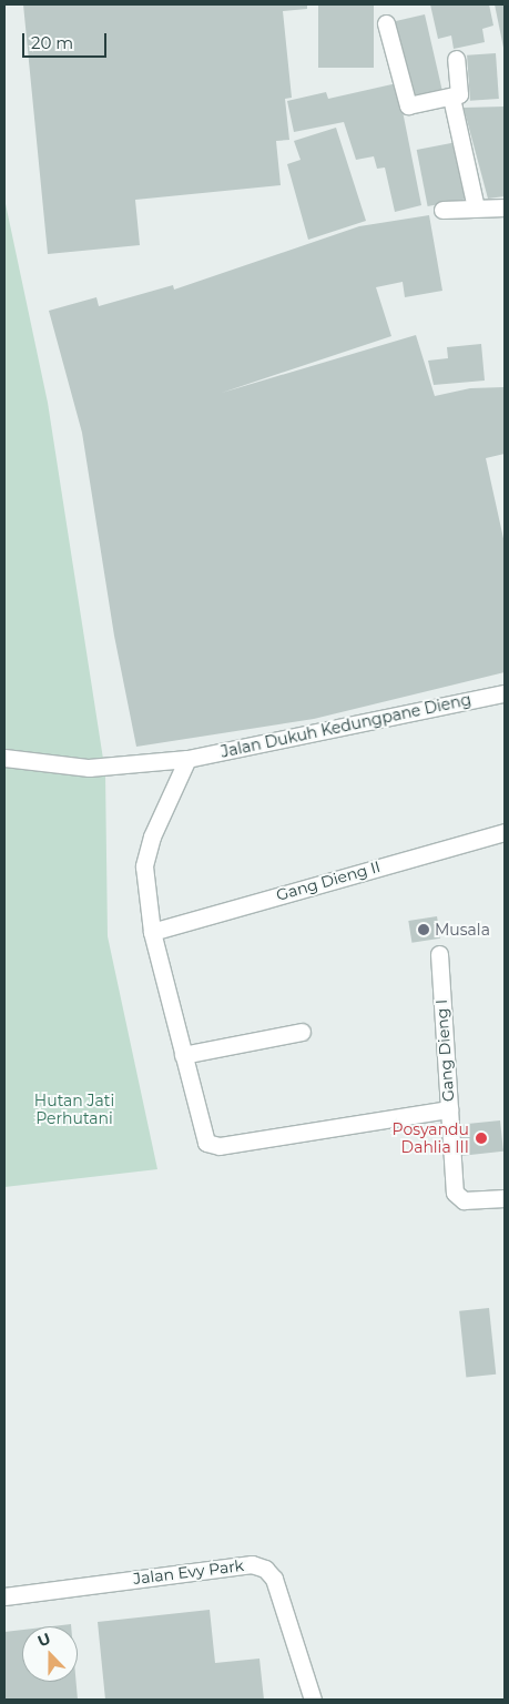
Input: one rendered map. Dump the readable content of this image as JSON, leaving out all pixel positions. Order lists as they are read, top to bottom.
{
  "streets": {
    "street": [
      "Jalan Dukuh Kedungpane Dieng",
      "Gang Dieng II",
      "Gang Dieng I",
      "Jalan Evy Park"
    ]
  },
  "parks": ["Hutan Jati Perhutani"],
  "places": ["Musala", "Posyandu Dahlia III"],
  "scale_bar": "20 m",
  "north": "top"
}
